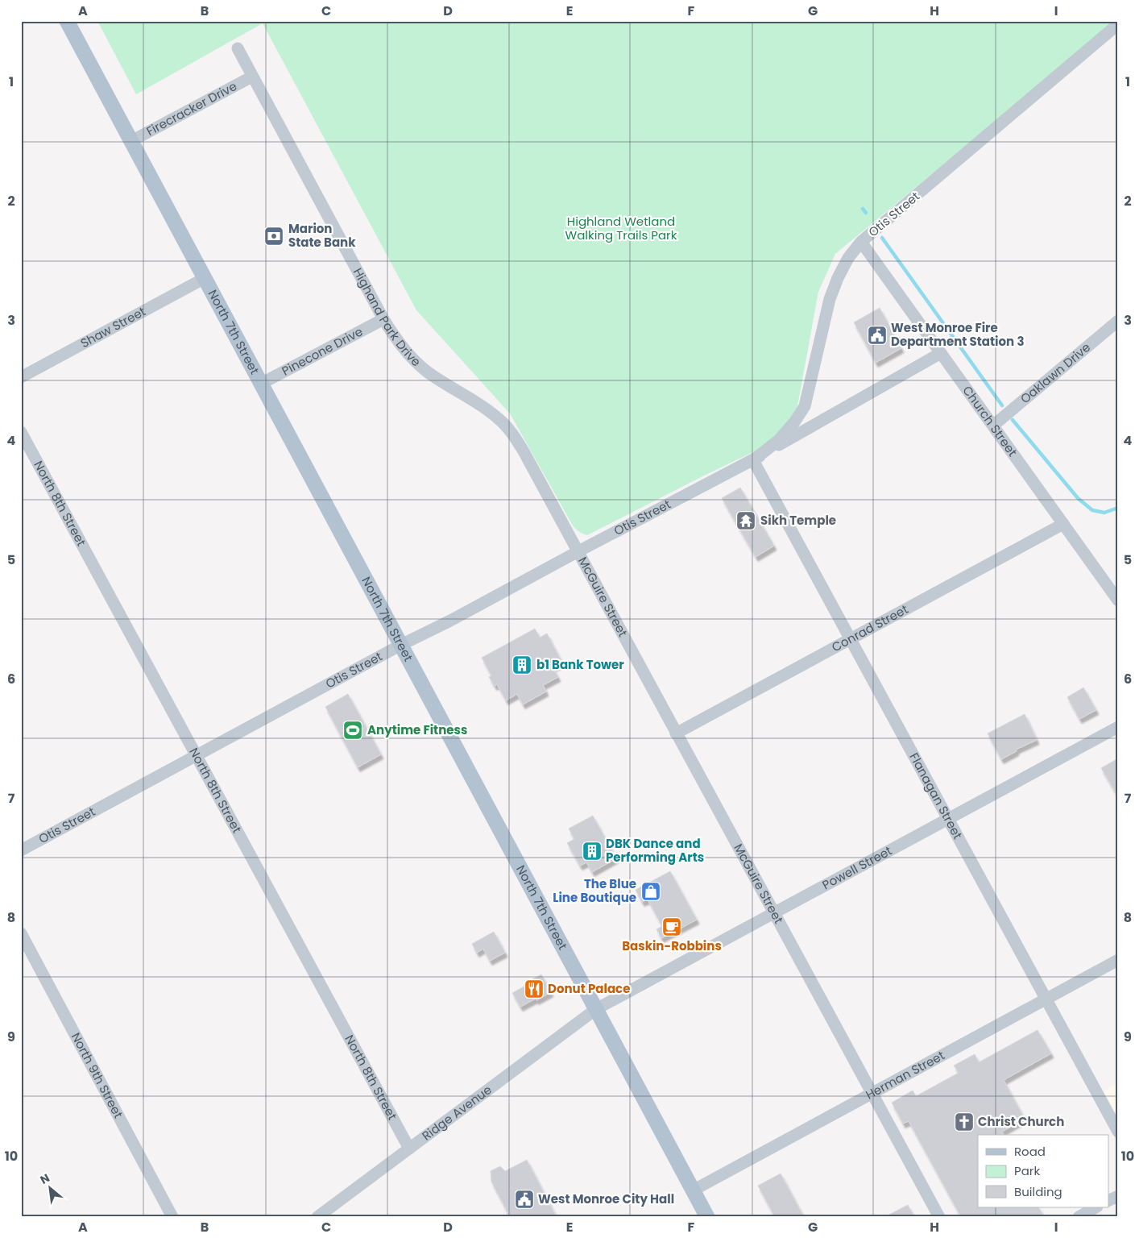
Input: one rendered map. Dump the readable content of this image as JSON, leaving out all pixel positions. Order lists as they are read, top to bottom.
{
  "streets": {
    "main road": ["North 7th Street"],
    "street": [
      "Firecracker Drive",
      "Otis Street",
      "Highand Park Drive",
      "Shaw Street",
      "Pinecone Drive",
      "Oaklawn Drive",
      "Church Street",
      "North 8th Street",
      "McGuire Street",
      "Conrad Street",
      "Flanagan Street",
      "Powell Street",
      "Herman Street",
      "North 9th Street",
      "Ridge Avenue"
    ]
  },
  "crossings": [
    ["Firecracker Drive", "Highand Park Drive"],
    ["Firecracker Drive", "North 7th Street"],
    ["Otis Street", "Highand Park Drive"],
    ["Otis Street", "North 7th Street"],
    ["Otis Street", "Church Street"],
    ["Otis Street", "North 8th Street"],
    ["Otis Street", "McGuire Street"],
    ["Otis Street", "Flanagan Street"],
    ["Highand Park Drive", "Pinecone Drive"],
    ["Highand Park Drive", "McGuire Street"],
    ["Shaw Street", "North 7th Street"],
    ["North 7th Street", "Pinecone Drive"],
    ["North 7th Street", "Powell Street"],
    ["North 7th Street", "Herman Street"],
    ["North 7th Street", "Ridge Avenue"],
    ["Oaklawn Drive", "Church Street"],
    ["Church Street", "Conrad Street"],
    ["North 8th Street", "Ridge Avenue"],
    ["McGuire Street", "Conrad Street"],
    ["McGuire Street", "Powell Street"],
    ["McGuire Street", "Herman Street"],
    ["Conrad Street", "Flanagan Street"],
    ["Flanagan Street", "Powell Street"],
    ["Flanagan Street", "Herman Street"],
    ["Powell Street", "Ridge Avenue"]
  ],
  "parks": ["Highland Wetland Walking Trails Park"],
  "places": {
    "bank": ["Marion State Bank"],
    "public building": ["West Monroe Fire Department Station 3", "West Monroe City Hall"],
    "temple": ["Sikh Temple"],
    "building": ["b1 Bank Tower", "DBK Dance and Performing Arts"],
    "sports": ["Anytime Fitness"],
    "shop": ["The Blue Line Boutique"],
    "cafe": ["Baskin-Robbins"],
    "restaurant": ["Donut Palace"],
    "church": ["Christ Church"]
  },
  "legend": ["Road", "Park", "Building"],
  "north": "top left",
  "grid": {
    "columns": [
      "A",
      "B",
      "C",
      "D",
      "E",
      "F",
      "G",
      "H",
      "I"
    ],
    "rows": [
      "1",
      "2",
      "3",
      "4",
      "5",
      "6",
      "7",
      "8",
      "9",
      "10"
    ]
  }
}
